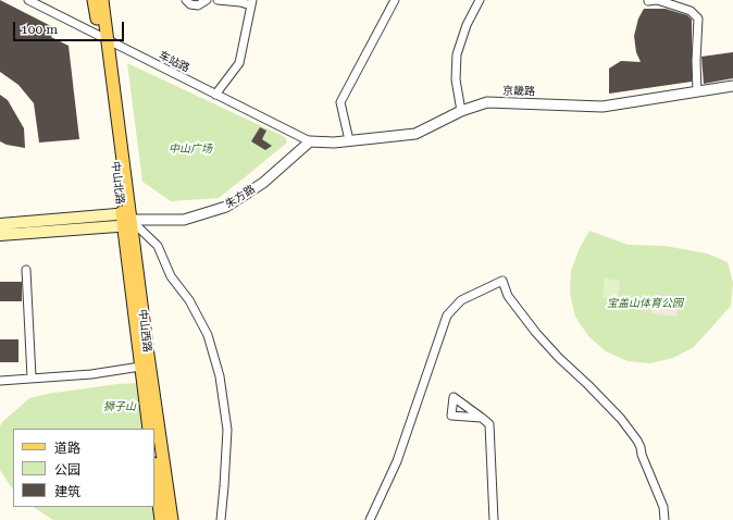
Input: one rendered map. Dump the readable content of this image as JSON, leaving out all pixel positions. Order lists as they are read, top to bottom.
{
  "streets": {
    "main road": ["中山北路", "朱方路", "中山西路"],
    "street": ["车站路", "京畿路"]
  },
  "crossings": [
    ["车站路", "京畿路"],
    ["车站路", "中山北路"],
    ["车站路", "朱方路"],
    ["京畿路", "朱方路"],
    ["中山北路", "朱方路"],
    ["中山北路", "中山西路"],
    ["朱方路", "中山西路"]
  ],
  "parks": ["中山广场", "宝盖山体育公园", "狮子山"],
  "legend": ["道路", "公园", "建筑"],
  "scale_bar": "100 m"
}
